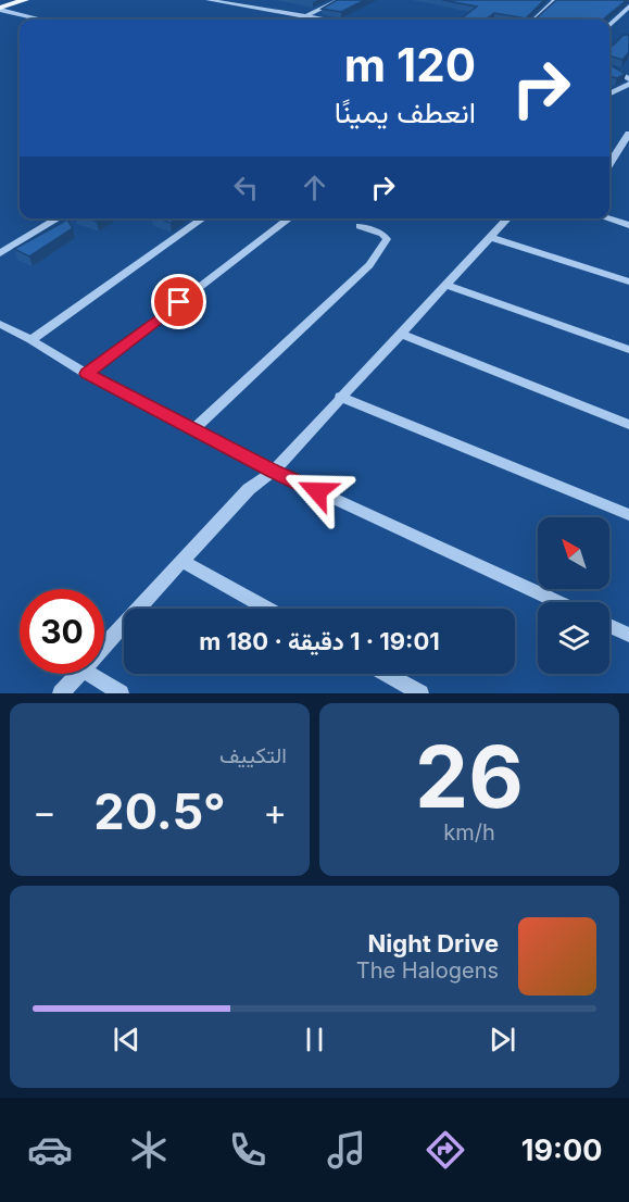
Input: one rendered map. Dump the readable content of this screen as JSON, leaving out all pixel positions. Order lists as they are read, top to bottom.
{
  "north": "top left",
  "page": {
    "turn": ["120 m", "انعطف يمينًا"],
    "limit": "30",
    "trip": "19:01 · 1 دقيقة · 180 m",
    "tile": [
      ["26", "km/h"],
      "التكييف"
    ],
    "heat": ["−", "20.5°", "+"],
    "song": ["Night Drive", "The Halogens"],
    "tabs": "19:00"
  }
}
